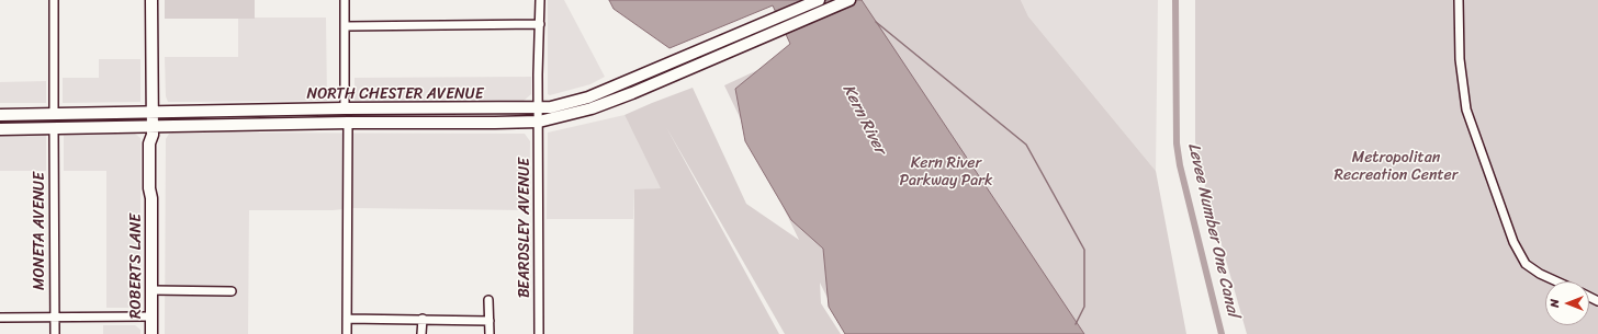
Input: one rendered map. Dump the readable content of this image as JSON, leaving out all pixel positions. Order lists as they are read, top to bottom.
{
  "streets": {
    "main road": ["NORTH CHESTER AVENUE", "ROBERTS LANE"],
    "street": ["BEARDSLEY AVENUE", "MONETA AVENUE"]
  },
  "crossings": [
    ["NORTH CHESTER AVENUE", "BEARDSLEY AVENUE"],
    ["NORTH CHESTER AVENUE", "MONETA AVENUE"],
    ["NORTH CHESTER AVENUE", "ROBERTS LANE"]
  ],
  "water": ["Kern River", "Levee Number One Canal"],
  "parks": ["Metropolitan Recreation Center", "Kern River Parkway Park"],
  "north": "left"
}
